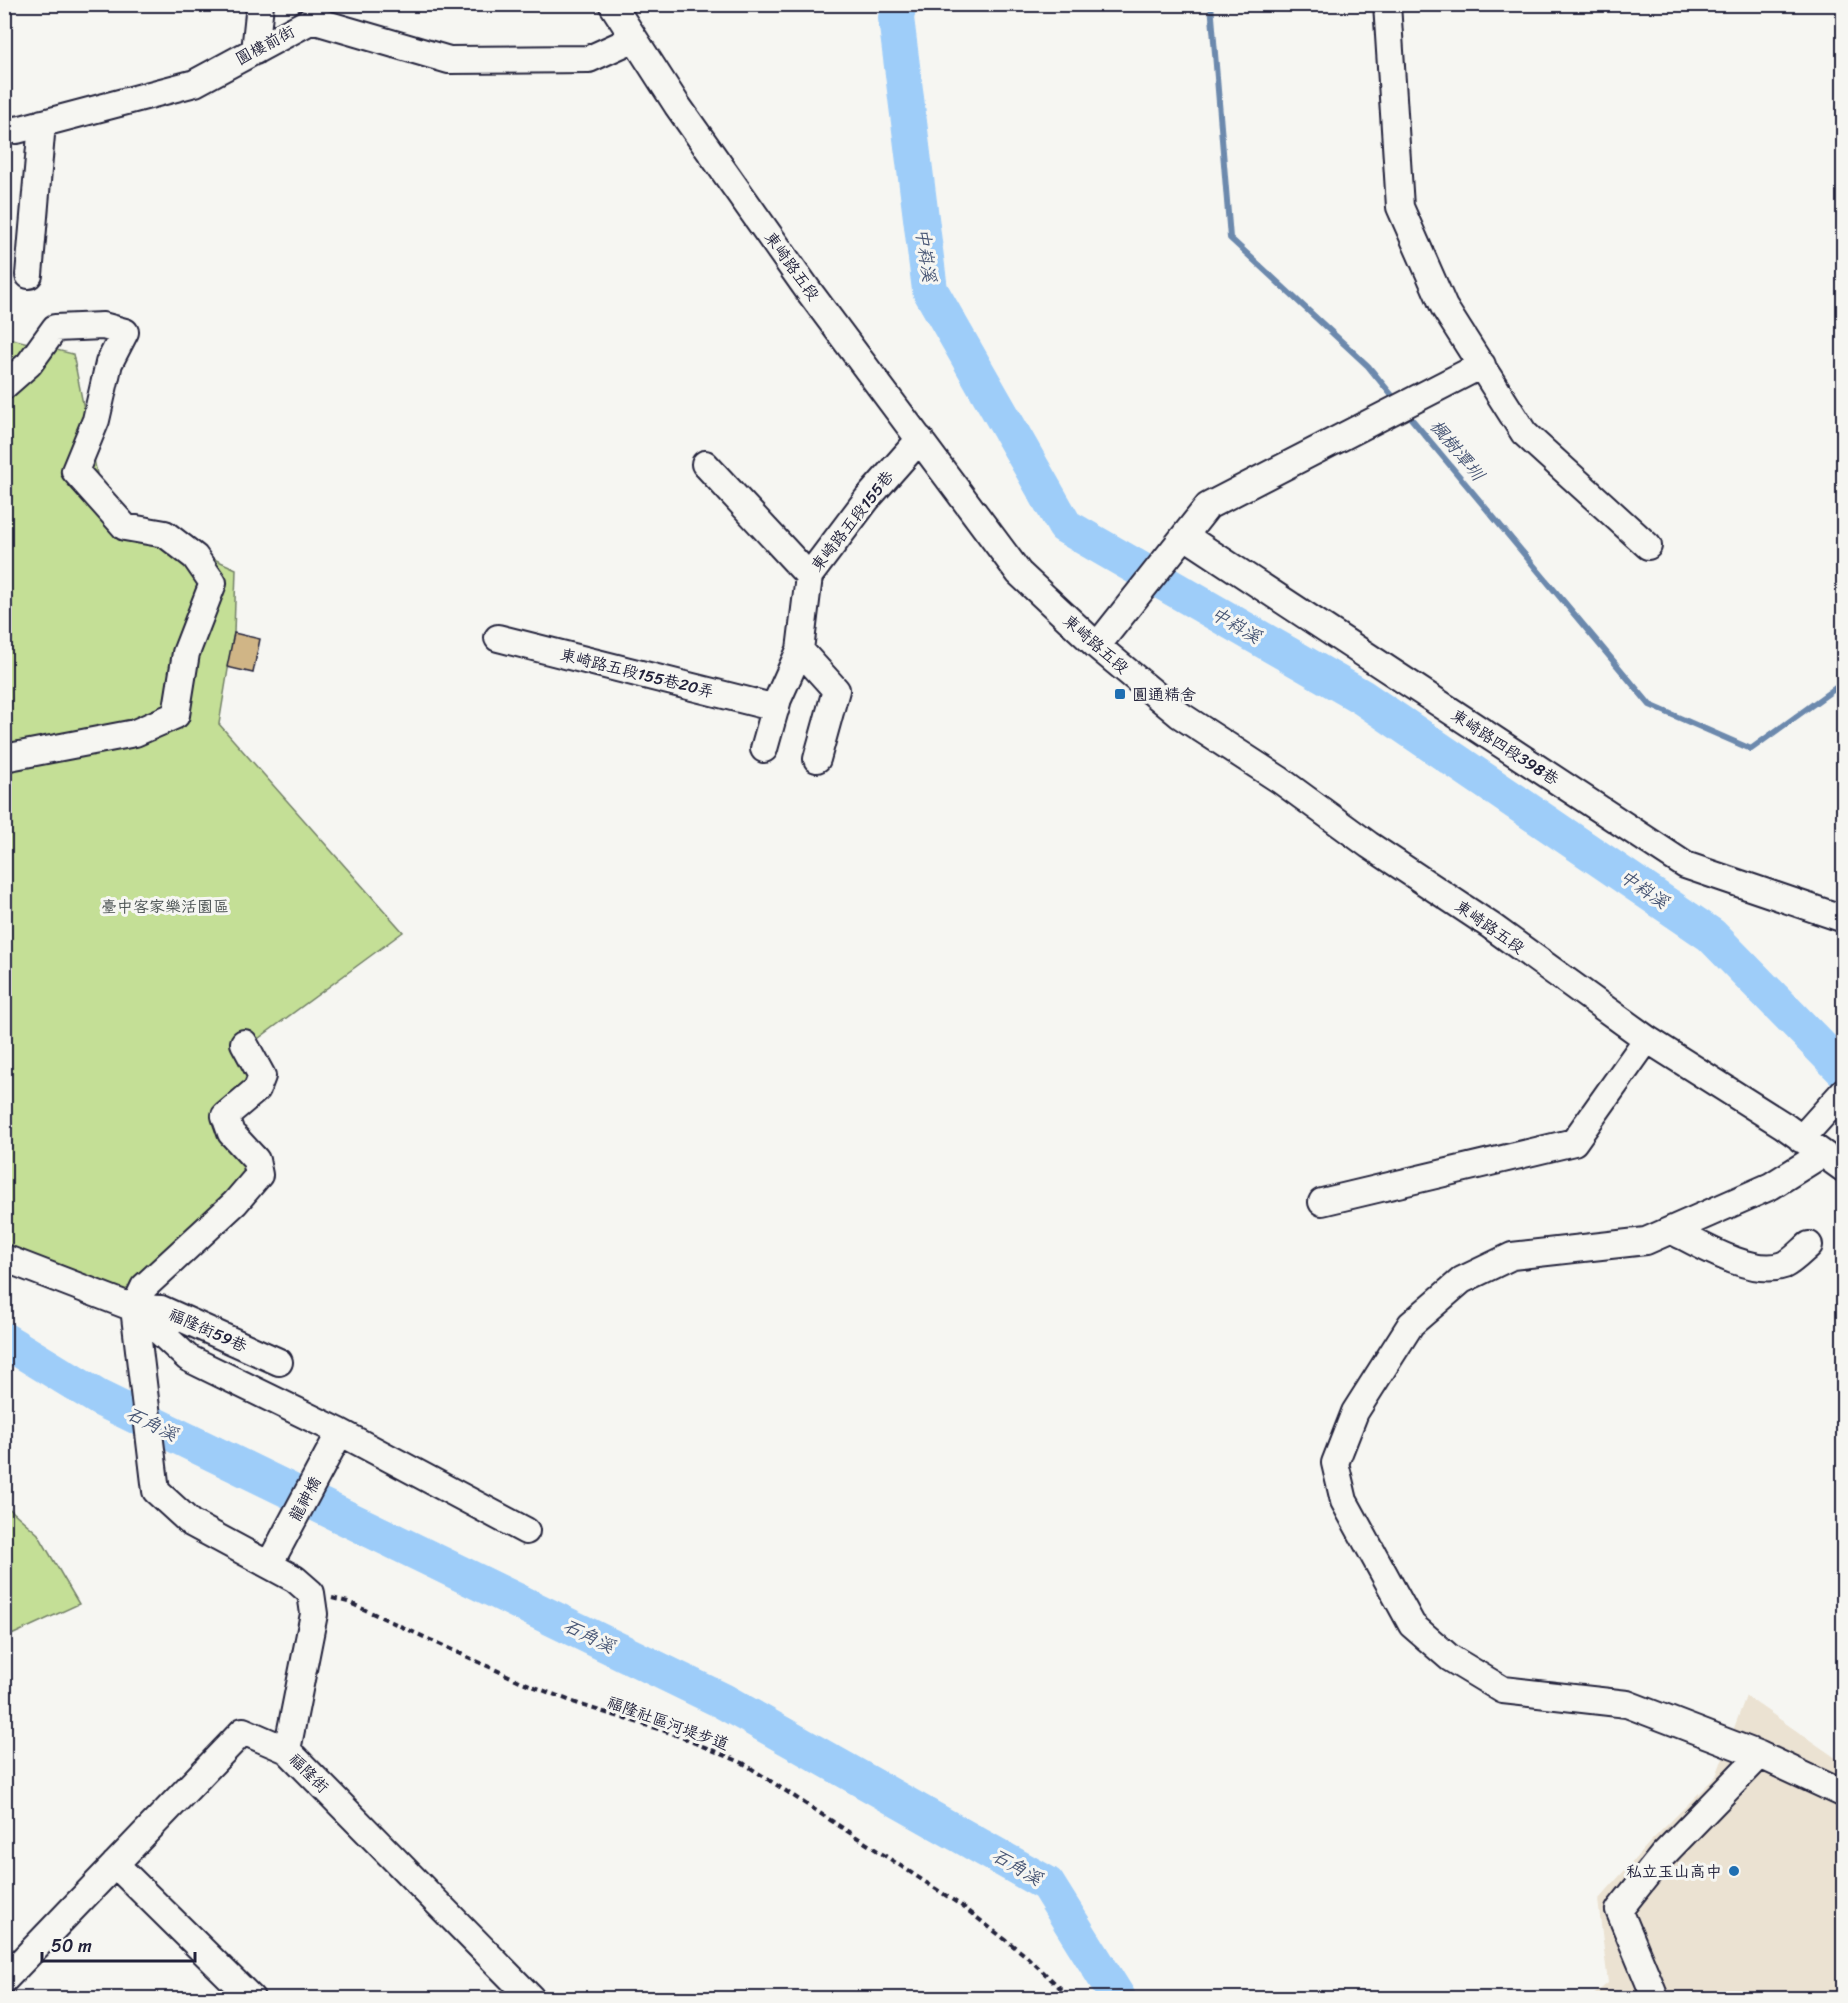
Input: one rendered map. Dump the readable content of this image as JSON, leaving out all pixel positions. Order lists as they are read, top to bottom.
{
  "streets": {
    "street": [
      "圓樓前街",
      "東崎路五段",
      "東崎路五段155巷",
      "東崎路五段155巷20弄",
      "東崎路四段398巷",
      "福隆街59巷",
      "龍神橋",
      "福隆街"
    ],
    "path": ["福隆社區河堤步道"]
  },
  "crossings": [
    ["圓樓前街", "東崎路五段"],
    ["東崎路五段", "東崎路五段155巷"],
    ["東崎路五段155巷", "東崎路五段155巷20弄"]
  ],
  "water": ["中嵙溪", "楓樹潭圳", "石角溪"],
  "parks": ["臺中客家樂活園區"],
  "places": {
    "transit": ["圓通精舍"],
    "other": ["私立玉山高中"]
  },
  "scale_bar": "50 m"
}
